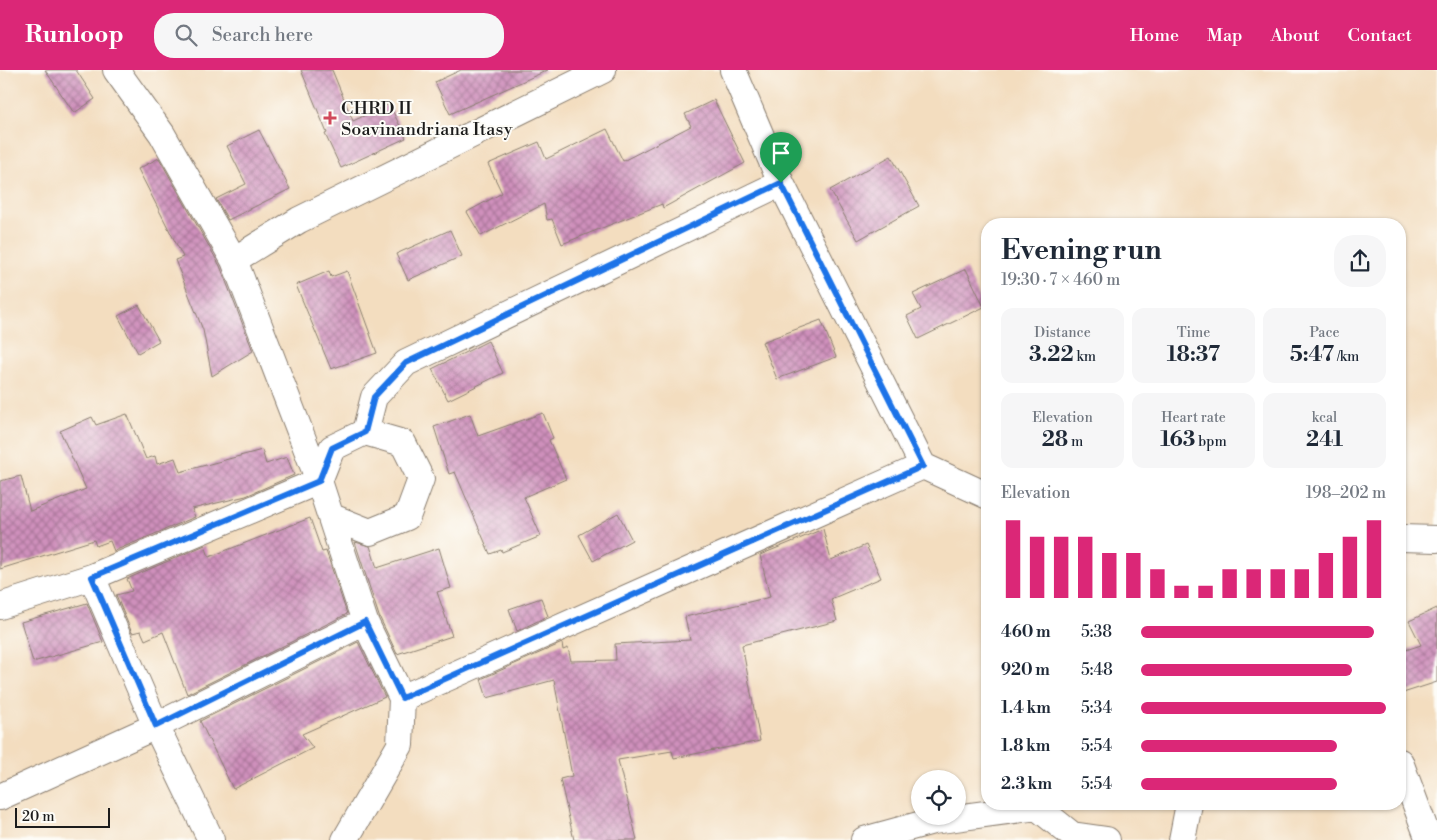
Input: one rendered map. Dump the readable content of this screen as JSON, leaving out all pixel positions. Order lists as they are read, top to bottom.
{
  "places": {
    "health": ["CHRD II Soavinandriana Itasy"]
  },
  "scale_bar": "20 m",
  "page": {
    "header": "Runloop",
    "search": "Search here",
    "nav": [
      "Home",
      "Map",
      "About",
      "Contact"
    ],
    "heading": ["Evening run", "19:30 · 7 × 460 m"],
    "stats": [
      ["Distance", "3.22 km"],
      ["Time", "18:37"],
      ["Pace", "5:47 /km"],
      ["Elevation", "28 m"],
      ["Heart rate", "163 bpm"],
      ["kcal", "241"]
    ],
    "chart": ["Elevation", "198–202 m"],
    "list": [
      {
        "name": "460 m",
        "note": "5:38"
      },
      {
        "name": "920 m",
        "note": "5:48"
      },
      {
        "name": "1.4 km",
        "note": "5:34"
      },
      {
        "name": "1.8 km",
        "note": "5:54"
      },
      {
        "name": "2.3 km",
        "note": "5:54"
      }
    ],
    "scale": "20 m"
  }
}
